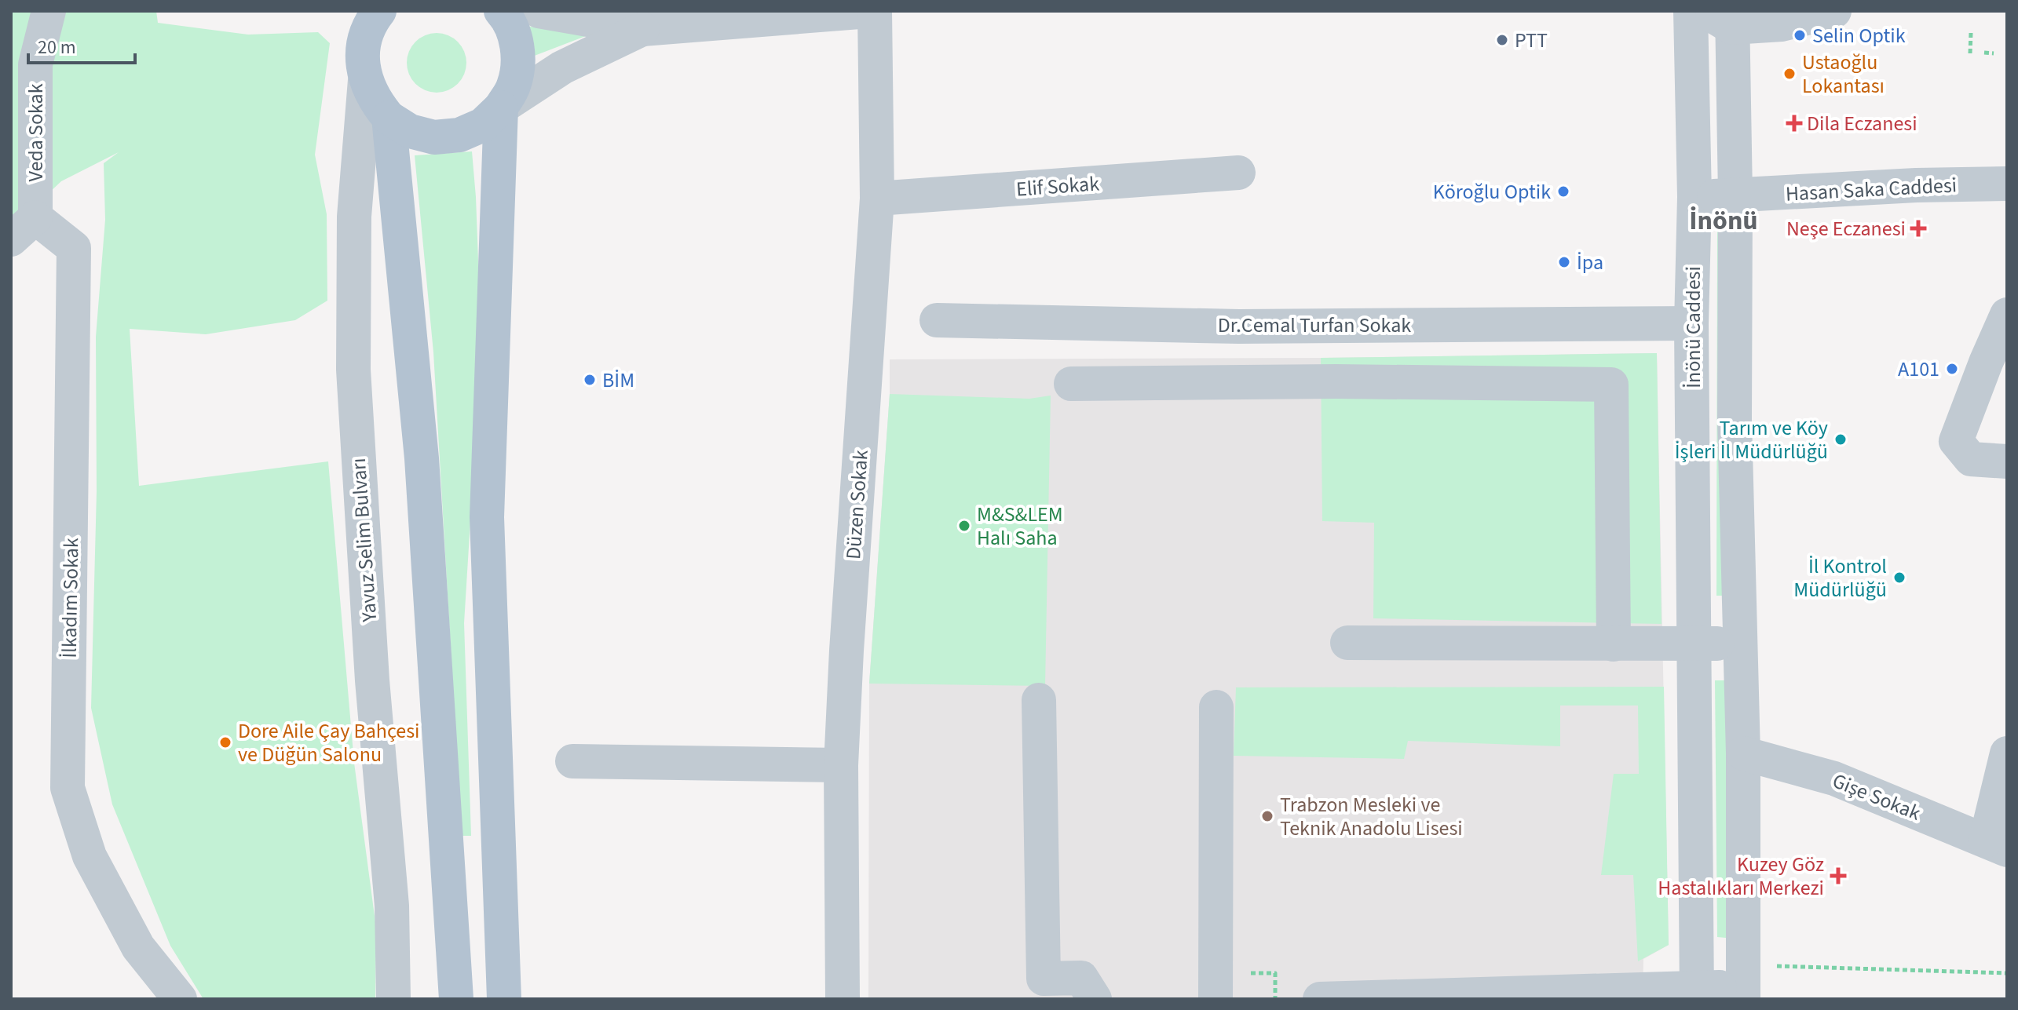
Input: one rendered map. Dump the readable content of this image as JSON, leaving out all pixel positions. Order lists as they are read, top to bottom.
{
  "streets": {
    "main road": ["Yavuz Selim Bulvarı"],
    "street": [
      "Veda Sokak",
      "Elif Sokak",
      "Hasan Saka Caddesi",
      "Dr.Cemal Turfan Sokak",
      "İnönü Caddesi",
      "Düzen Sokak",
      "İlkadım Sokak",
      "Gişe Sokak"
    ]
  },
  "crossings": [
    ["Veda Sokak", "İlkadım Sokak"],
    ["Elif Sokak", "Düzen Sokak"],
    ["Hasan Saka Caddesi", "İnönü Caddesi"],
    ["Dr.Cemal Turfan Sokak", "İnönü Caddesi"],
    ["İnönü Caddesi", "Gişe Sokak"]
  ],
  "districts": ["İnönü"],
  "places": {
    "other": [
      "Selin Optik",
      "PTT",
      "Ustaoğlu Lokantası",
      "Köroğlu Optik",
      "İpa",
      "A101",
      "BİM",
      "Tarım ve Köy İşleri İl Müdürlüğü",
      "M&S&LEM Halı Saha",
      "İl Kontrol Müdürlüğü",
      "Dore Aile Çay Bahçesi ve Düğün Salonu",
      "Trabzon Mesleki ve Teknik Anadolu Lisesi"
    ],
    "health": ["Dila Eczanesi", "Neşe Eczanesi", "Kuzey Göz Hastalıkları Merkezi"]
  },
  "scale_bar": "20 m"
}
